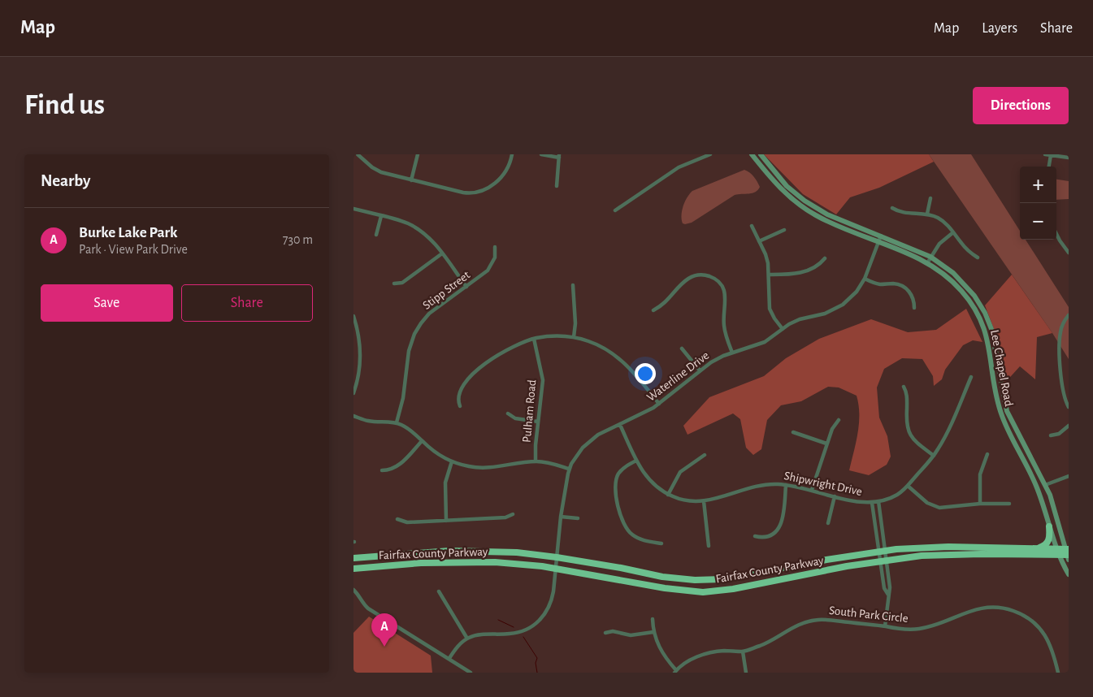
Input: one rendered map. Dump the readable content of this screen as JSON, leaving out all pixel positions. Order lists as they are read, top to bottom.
{
  "streets": {
    "highway": ["Fairfax County Parkway"],
    "main road": ["Lee Chapel Road"],
    "street": [
      "Stipp Street",
      "Waterline Drive",
      "Pulham Road",
      "Shipwright Drive",
      "South Park Circle"
    ]
  },
  "crossings": [
    ["Lee Chapel Road", "Waterline Drive"],
    ["Lee Chapel Road", "Fairfax County Parkway"],
    ["Waterline Drive", "Shipwright Drive"],
    ["Waterline Drive", "Fairfax County Parkway"]
  ],
  "page": {
    "header": "Map",
    "nav": ["Map", "Layers", "Share"],
    "buttons": [
      "Directions",
      ["Save", "Share"]
    ],
    "title": "Find us",
    "heading": "Nearby",
    "map_buttons": ["+", "−"],
    "list": [
      {
        "mark": "A",
        "name": "Burke Lake Park",
        "note": "Park · View Park Drive",
        "value": "730 m"
      }
    ],
    "pins": "A"
  }
}
